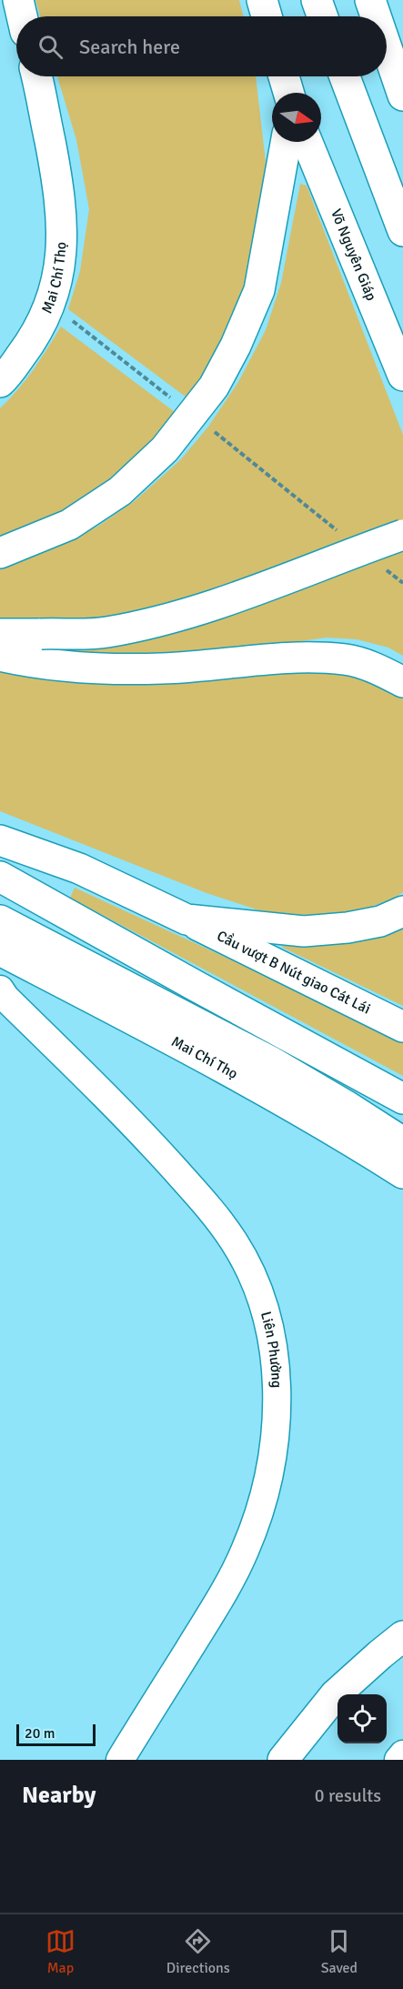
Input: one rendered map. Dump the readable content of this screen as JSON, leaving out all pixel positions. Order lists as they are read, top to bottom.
{
  "streets": {
    "main road": ["Võ Nguyên Giáp", "Mai Chí Thọ", "Cầu vượt B Nút giao Cát Lái"],
    "street": ["Liên Phường"]
  },
  "scale_bar": "20 m",
  "north": "right",
  "page": {
    "search": "Search here",
    "scale": "20 m",
    "heading": ["Nearby", "0 results"],
    "nav": ["Map", "Directions", "Saved"]
  }
}
